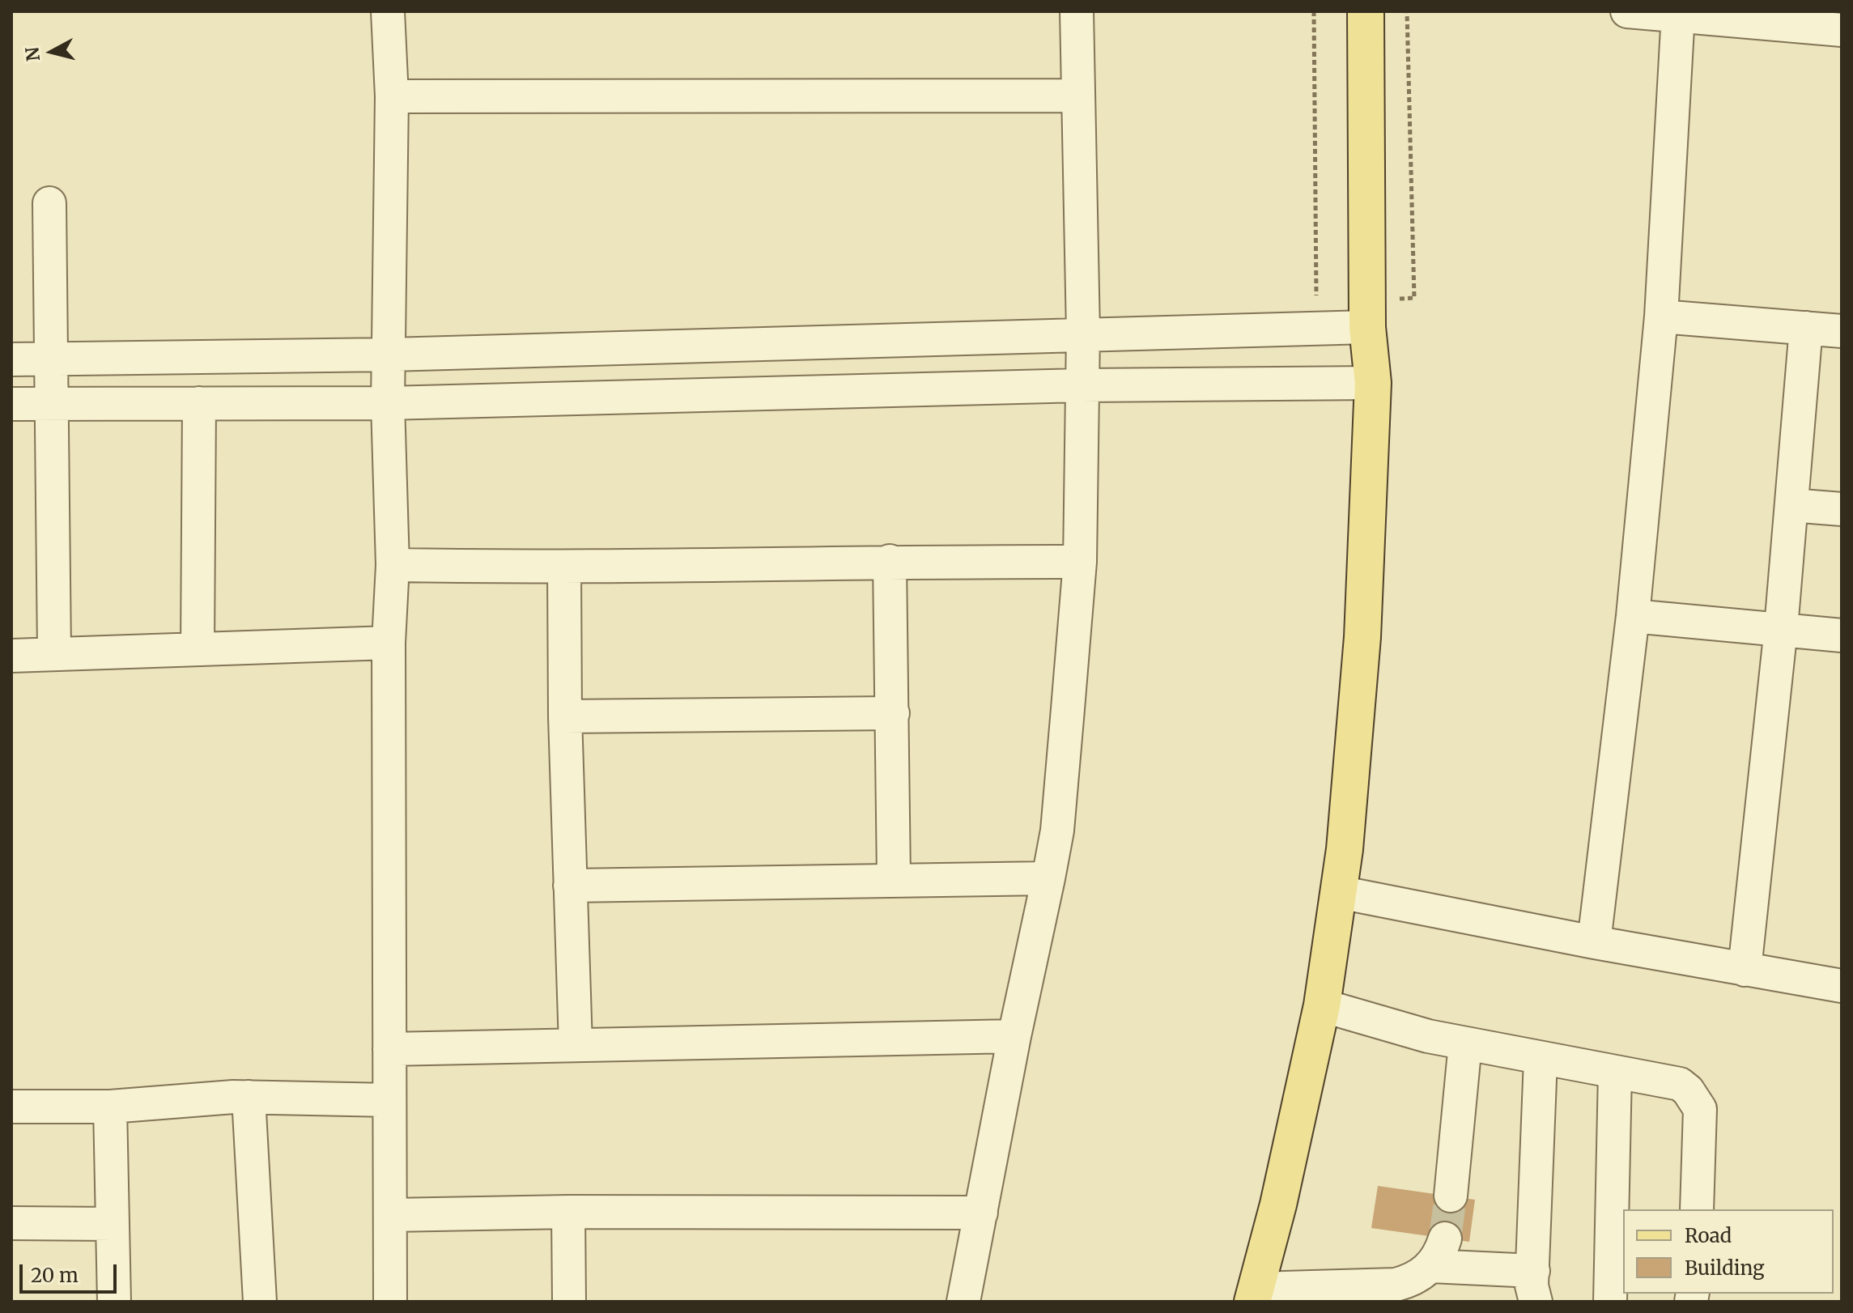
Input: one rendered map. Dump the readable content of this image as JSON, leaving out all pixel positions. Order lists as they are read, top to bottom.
{
  "legend": ["Road", "Building"],
  "scale_bar": "20 m",
  "north": "left"
}
